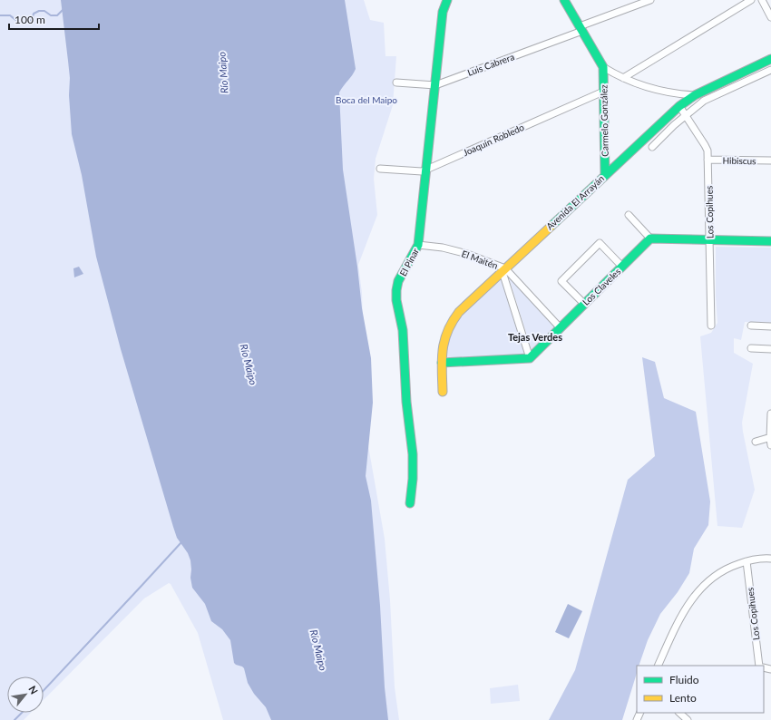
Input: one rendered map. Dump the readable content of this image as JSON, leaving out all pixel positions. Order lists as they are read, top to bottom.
{
  "streets": {
    "street": [
      "Luis Cabrera",
      "Carmelo González",
      "Joaquín Robledo",
      "Hibiscus",
      "Avenida El Arrayán",
      "Los Copihues",
      "El Maitén",
      "El Pinar",
      "Los Claveles"
    ]
  },
  "crossings": [
    ["Luis Cabrera", "El Pinar"],
    ["Carmelo González", "Joaquín Robledo"],
    ["Carmelo González", "Avenida El Arrayán"],
    ["Joaquín Robledo", "El Pinar"],
    ["Hibiscus", "Los Copihues"],
    ["Avenida El Arrayán", "Los Copihues"],
    ["Avenida El Arrayán", "El Maitén"],
    ["El Maitén", "El Pinar"],
    ["El Maitén", "Los Claveles"]
  ],
  "districts": ["Tejas Verdes"],
  "water": ["Río Maipo"],
  "parks": ["Boca del Maipo"],
  "legend": ["Fluido", "Lento"],
  "scale_bar": "100 m",
  "north": "top right"
}
